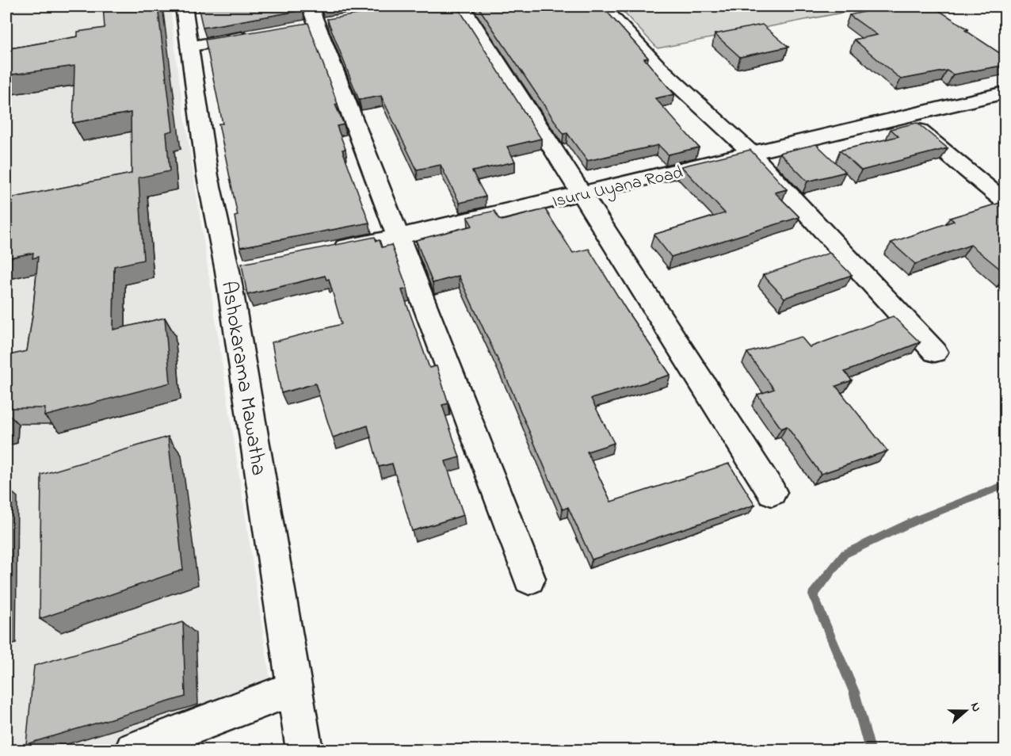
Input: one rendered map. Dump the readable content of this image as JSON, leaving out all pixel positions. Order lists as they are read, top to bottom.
{
  "streets": {
    "street": ["Isuru Uyana Road", "Ashokarama Mawatha"]
  },
  "north": "right"
}
